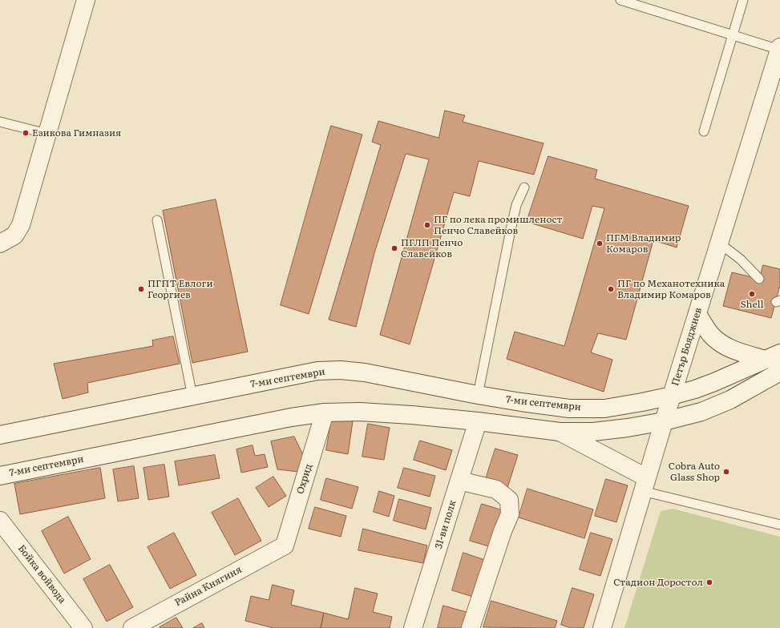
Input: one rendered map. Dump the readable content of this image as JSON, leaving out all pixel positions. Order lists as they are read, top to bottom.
{
  "streets": {
    "street": [
      "Петър Бояджиев",
      "7-ми септември",
      "Охрид",
      "31-ви полк",
      "Бойка войвода",
      "Райна Княгиня"
    ]
  },
  "crossings": [
    ["Петър Бояджиев", "7-ми септември"],
    ["7-ми септември", "Охрид"],
    ["7-ми септември", "31-ви полк"],
    ["Охрид", "Райна Княгиня"]
  ],
  "places": [
    "Езикова Гимназия",
    "ПГ по лека промишленост Пенчо Славейков",
    "ПГМ Владимир Комаров",
    "ПГЛП Пенчо Славейков",
    "ПГПТ Евлоги Георгиев",
    "ПГ по Механотехника Владимир Комаров",
    "Shell",
    "Cobra Auto Glass Shop",
    "Стадион Доростол"
  ]
}
